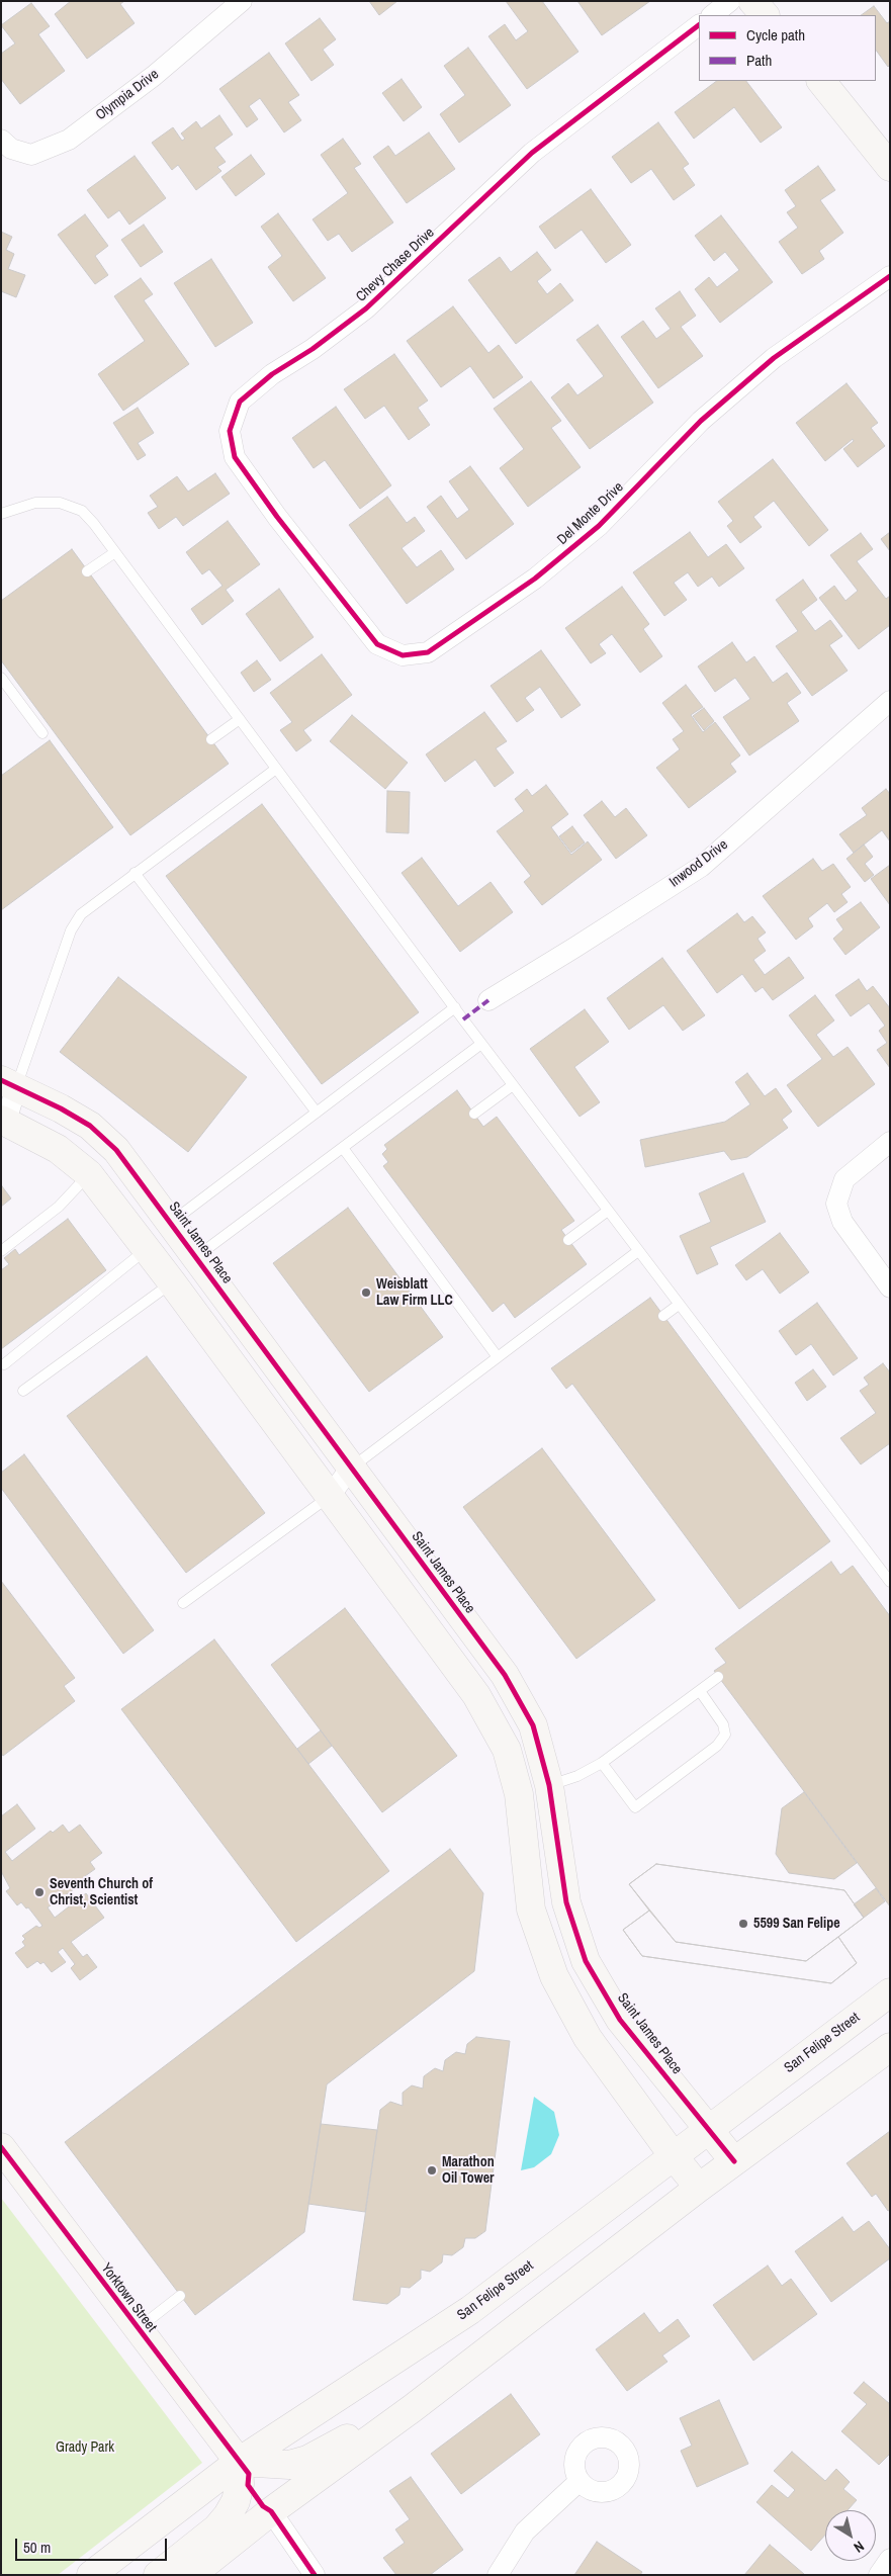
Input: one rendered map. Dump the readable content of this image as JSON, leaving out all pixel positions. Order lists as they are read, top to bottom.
{
  "streets": {
    "street": [
      "Olympia Drive",
      "Chevy Chase Drive",
      "Del Monte Drive",
      "Inwood Drive",
      "Saint James Place",
      "San Felipe Street",
      "Yorktown Street"
    ]
  },
  "crossings": [
    ["Chevy Chase Drive", "Del Monte Drive"],
    ["Saint James Place", "San Felipe Street"],
    ["San Felipe Street", "Yorktown Street"]
  ],
  "parks": ["Grady Park"],
  "places": [
    "Weisblatt Law Firm LLC",
    "Seventh Church of Christ, Scientist",
    "5599 San Felipe",
    "Marathon Oil Tower"
  ],
  "legend": ["Cycle path", "Path"],
  "scale_bar": "50 m",
  "north": "bottom right"
}
